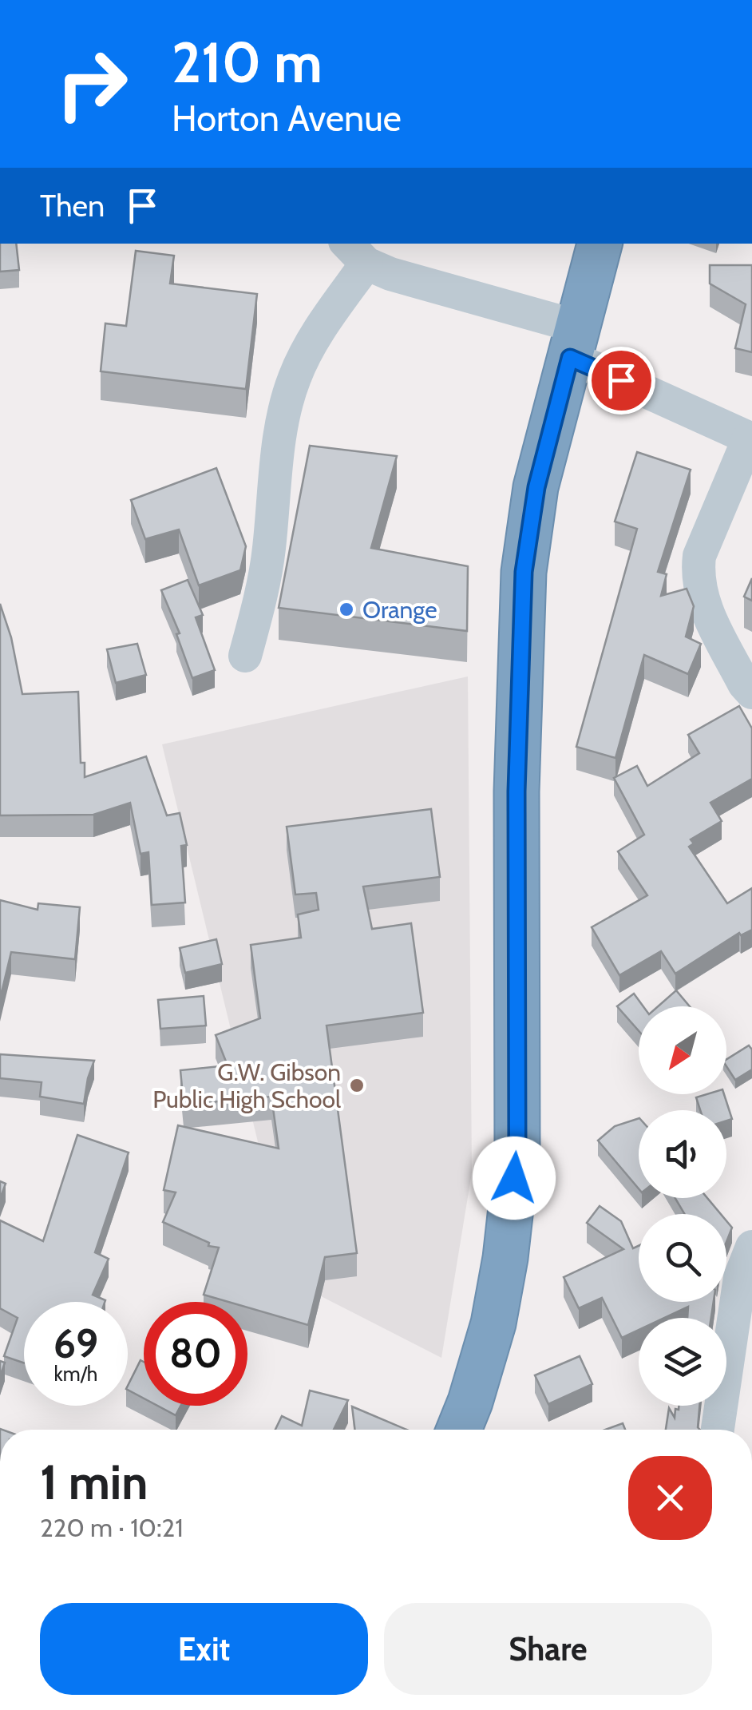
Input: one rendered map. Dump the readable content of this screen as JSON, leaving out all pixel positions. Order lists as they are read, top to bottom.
{
  "places": ["Orange", "G.W. Gibson Public High School"],
  "north": "bottom left",
  "page": {
    "turn": ["210 m", "Horton Avenue"],
    "then": "Then",
    "speed": "69 km/h",
    "limit": "80",
    "heading": ["1 min", "220 m · 10:21"],
    "buttons": ["Exit", "Share"]
  }
}
